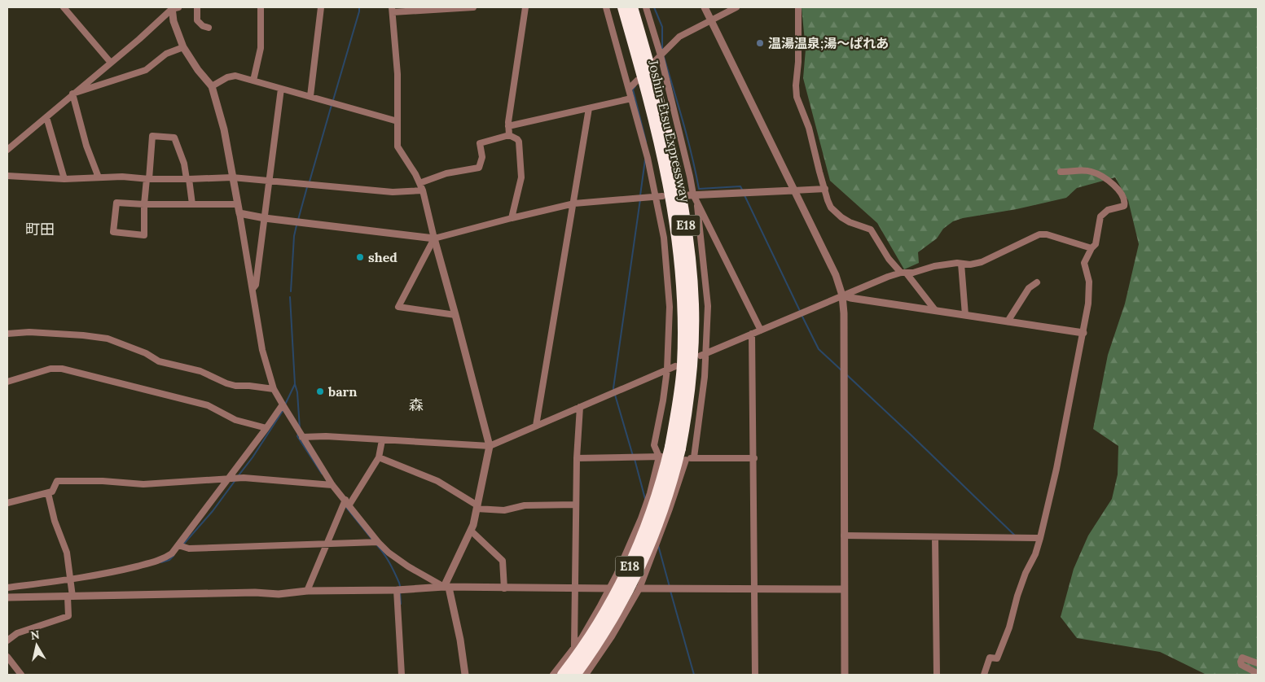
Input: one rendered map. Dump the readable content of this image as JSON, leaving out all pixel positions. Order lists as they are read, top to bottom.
{
  "streets": {
    "highway": ["Joshin-Etsu Expressway", "E18"]
  },
  "districts": ["町田", "森"],
  "places": ["温湯温泉;湯〜ぱれあ", "shed", "barn"],
  "north": "top"
}
